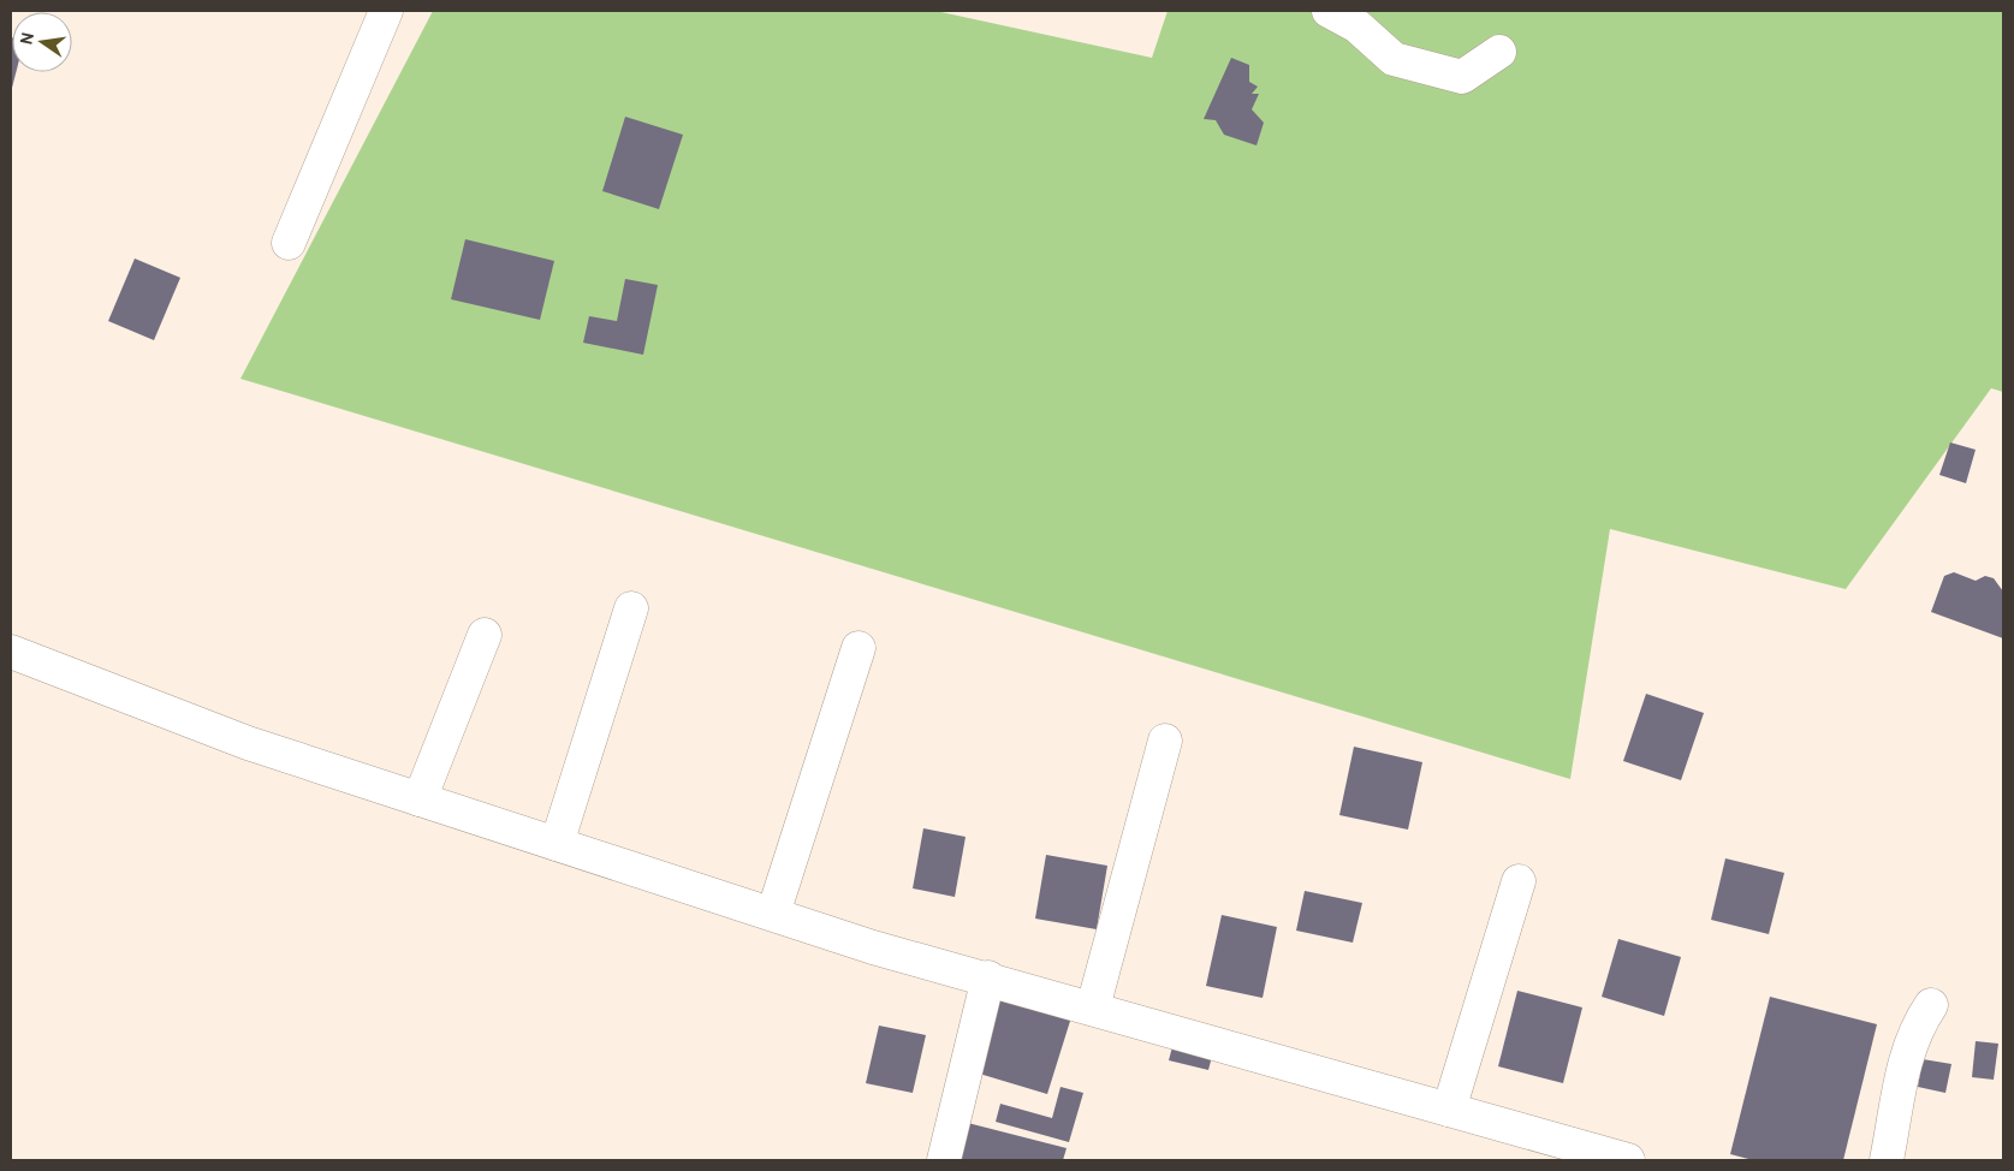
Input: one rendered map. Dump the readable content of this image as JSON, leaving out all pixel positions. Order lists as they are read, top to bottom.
{
  "north": "left"
}
